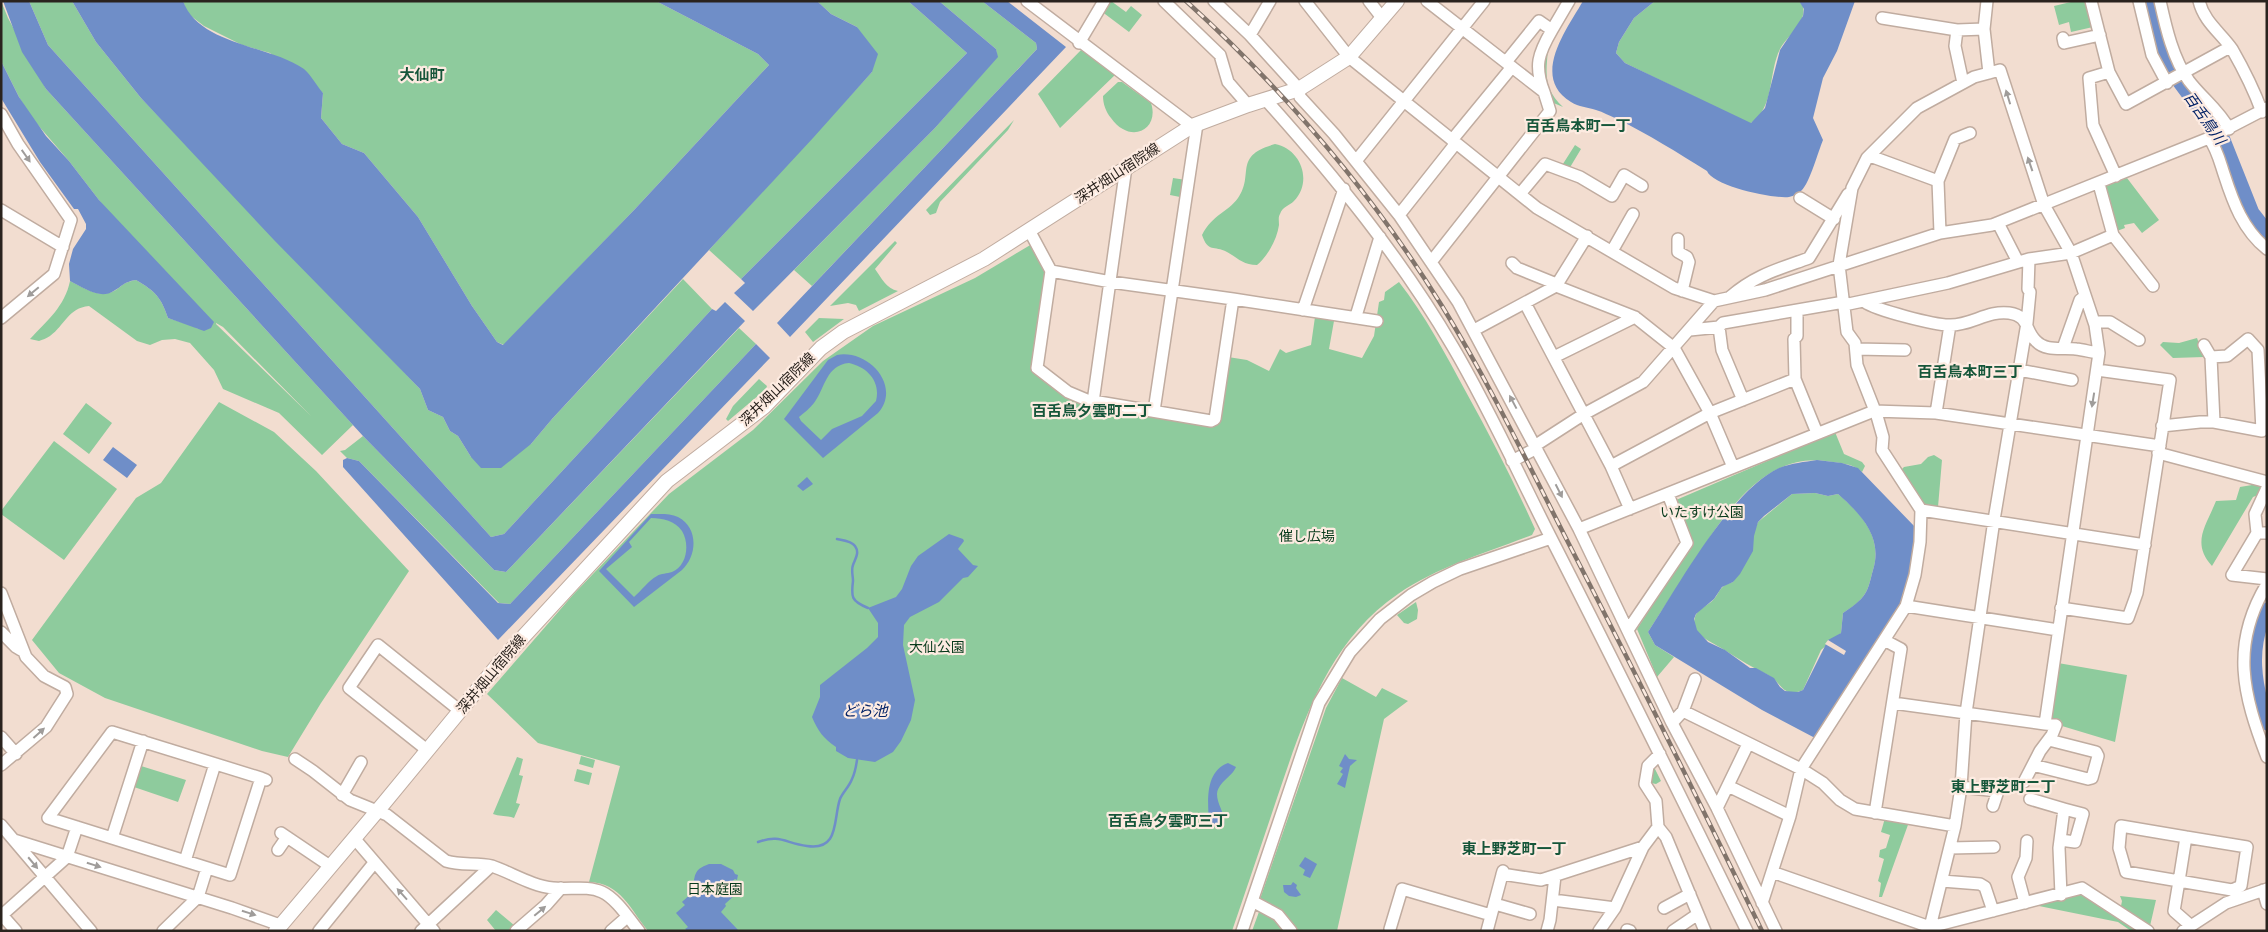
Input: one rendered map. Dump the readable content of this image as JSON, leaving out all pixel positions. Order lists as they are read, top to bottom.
{
  "streets": {
    "main road": ["深井畑山宿院線"]
  },
  "districts": [
    "大仙町",
    "百舌鳥本町一丁",
    "百舌鳥本町三丁",
    "百舌鳥夕雲町二丁",
    "東上野芝町二丁",
    "百舌鳥夕雲町三丁",
    "東上野芝町一丁"
  ],
  "water": ["百舌鳥川", "どら池"],
  "parks": [
    "いたすけ公園",
    "催し広場",
    "大仙公園",
    "日本庭園"
  ]
}
